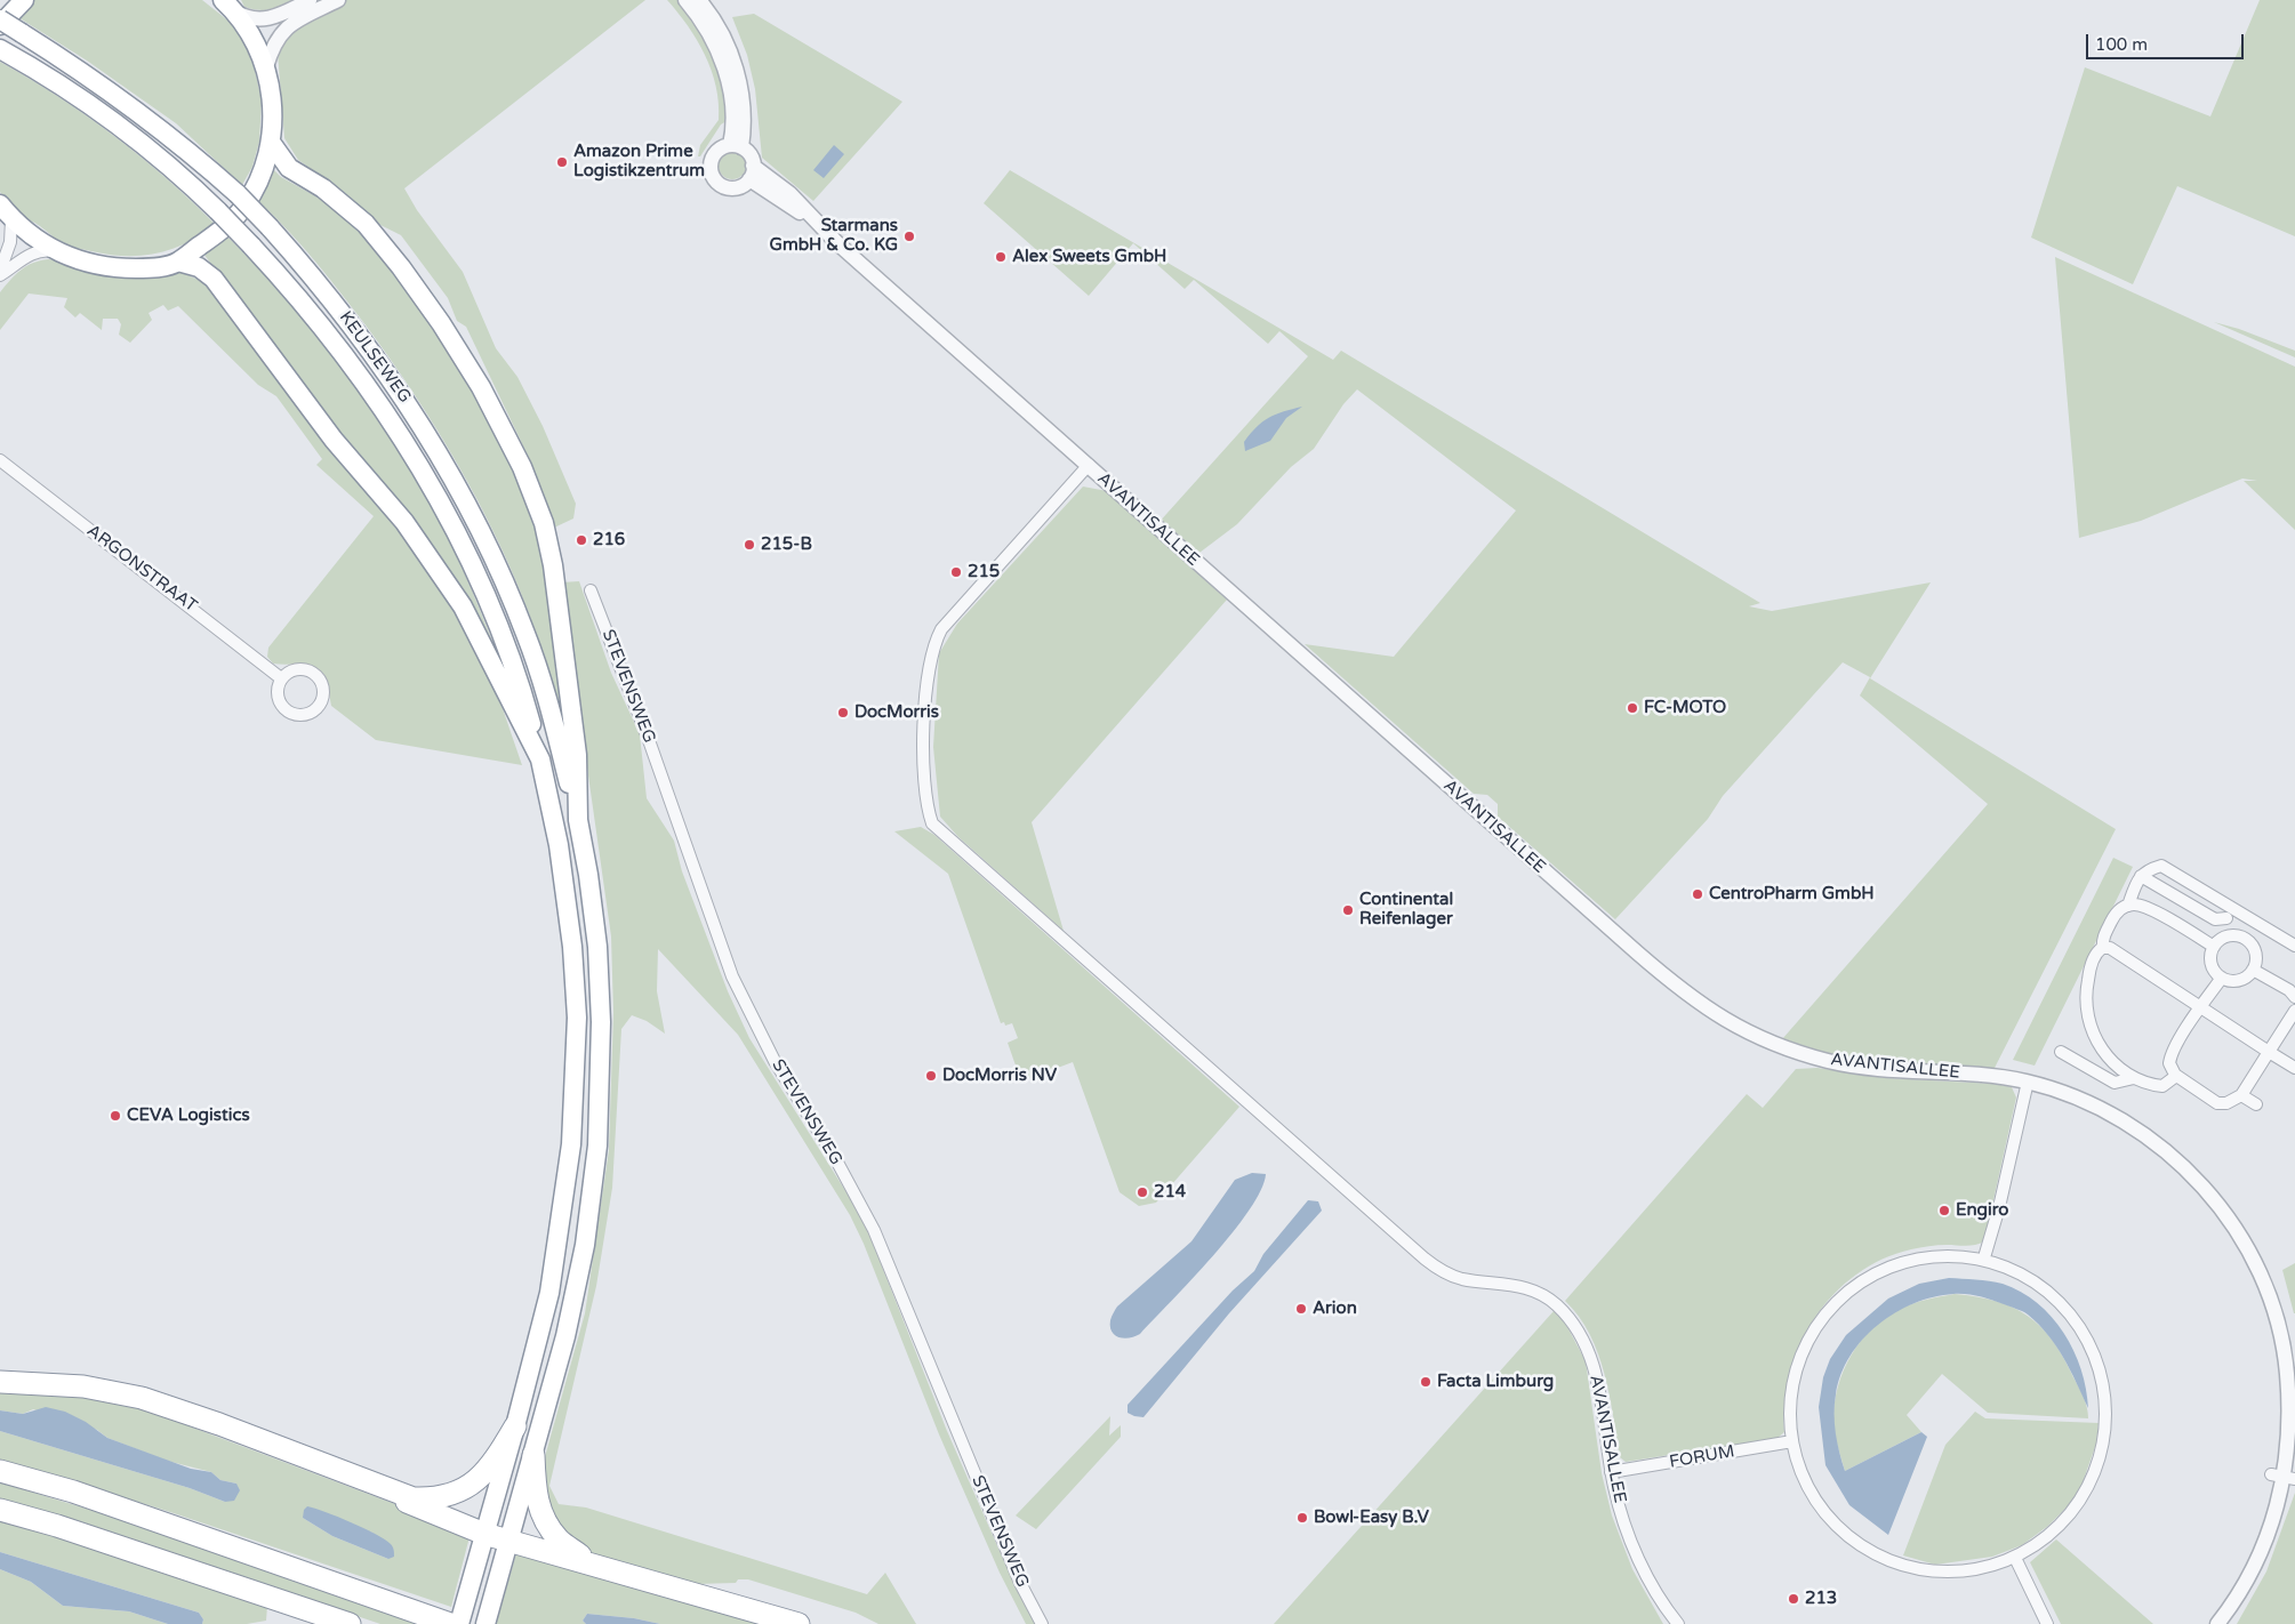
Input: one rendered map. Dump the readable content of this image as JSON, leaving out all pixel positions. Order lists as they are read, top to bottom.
{
  "streets": {
    "highway": ["KEULSEWEG"],
    "street": [
      "AVANTISALLEE",
      "ARGONSTRAAT",
      "STEVENSWEG",
      "FORUM"
    ]
  },
  "crossings": [
    ["AVANTISALLEE", "FORUM"]
  ],
  "places": [
    "Amazon Prime Logistikzentrum",
    "Starmans GmbH & Co. KG",
    "Alex Sweets GmbH",
    "216",
    "215-B",
    "215",
    "FC-MOTO",
    "DocMorris",
    "CentroPharm GmbH",
    "Continental Reifenlager",
    "DocMorris NV",
    "CEVA Logistics",
    "214",
    "Engiro",
    "Arion",
    "Facta Limburg",
    "Bowl-Easy B.V",
    "213"
  ],
  "scale_bar": "100 m"
}
